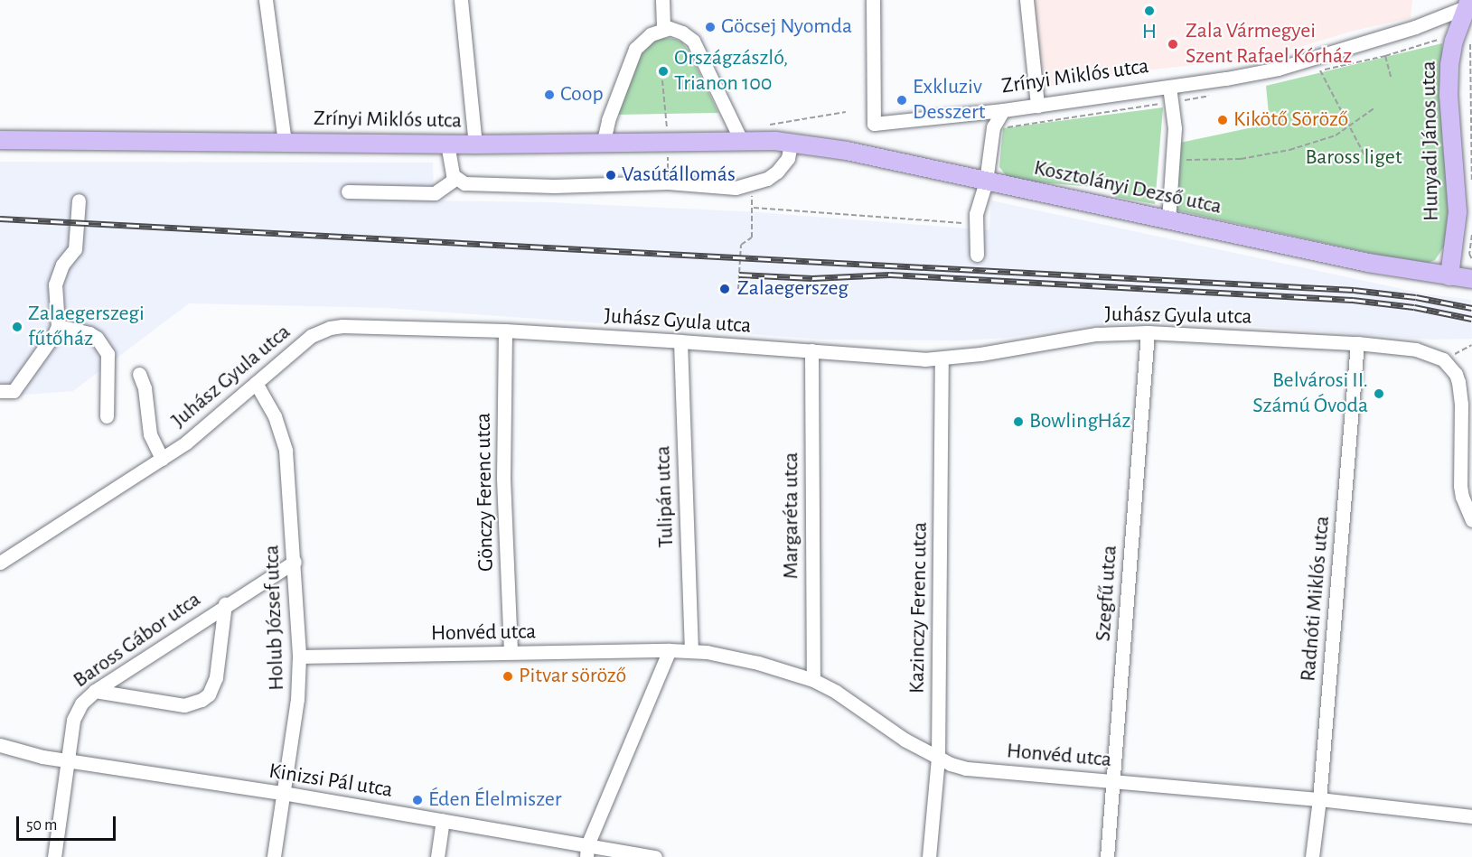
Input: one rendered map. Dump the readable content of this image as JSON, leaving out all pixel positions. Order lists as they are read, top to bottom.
{
  "streets": {
    "main road": ["Zrínyi Miklós utca", "Hunyadi János utca", "Kosztolányi Dezső utca"],
    "street": [
      "Juhász Gyula utca",
      "Gönczy Ferenc utca",
      "Tulipán utca",
      "Margaréta utca",
      "Szegfű utca",
      "Radnóti Miklós utca",
      "Kazinczy Ferenc utca",
      "Holub József utca",
      "Honvéd utca",
      "Baross Gábor utca",
      "Kinizsi Pál utca"
    ]
  },
  "crossings": [
    ["Zrínyi Miklós utca", "Hunyadi János utca"],
    ["Zrínyi Miklós utca", "Kosztolányi Dezső utca"],
    ["Hunyadi János utca", "Kosztolányi Dezső utca"],
    ["Juhász Gyula utca", "Gönczy Ferenc utca"],
    ["Juhász Gyula utca", "Tulipán utca"],
    ["Juhász Gyula utca", "Margaréta utca"],
    ["Juhász Gyula utca", "Szegfű utca"],
    ["Juhász Gyula utca", "Radnóti Miklós utca"],
    ["Juhász Gyula utca", "Kazinczy Ferenc utca"],
    ["Juhász Gyula utca", "Holub József utca"],
    ["Gönczy Ferenc utca", "Honvéd utca"],
    ["Tulipán utca", "Honvéd utca"],
    ["Margaréta utca", "Honvéd utca"],
    ["Szegfű utca", "Honvéd utca"],
    ["Radnóti Miklós utca", "Honvéd utca"],
    ["Kazinczy Ferenc utca", "Honvéd utca"],
    ["Holub József utca", "Honvéd utca"],
    ["Holub József utca", "Baross Gábor utca"],
    ["Holub József utca", "Kinizsi Pál utca"],
    ["Baross Gábor utca", "Kinizsi Pál utca"]
  ],
  "parks": ["Baross liget"],
  "places": [
    "H",
    "Göcsej Nyomda",
    "Zala Vármegyei Szent Rafael Kórház",
    "Országzászló, Trianon 100",
    "Coop",
    "Exkluziv Desszert",
    "Kikötő Söröző",
    "Vasútállomás",
    "Zalaegerszeg",
    "Zalaegerszegi fűtőház",
    "Belvárosi II. Számú Óvoda",
    "BowlingHáz",
    "Pitvar söröző",
    "Éden Élelmiszer"
  ],
  "scale_bar": "50 m"
}
